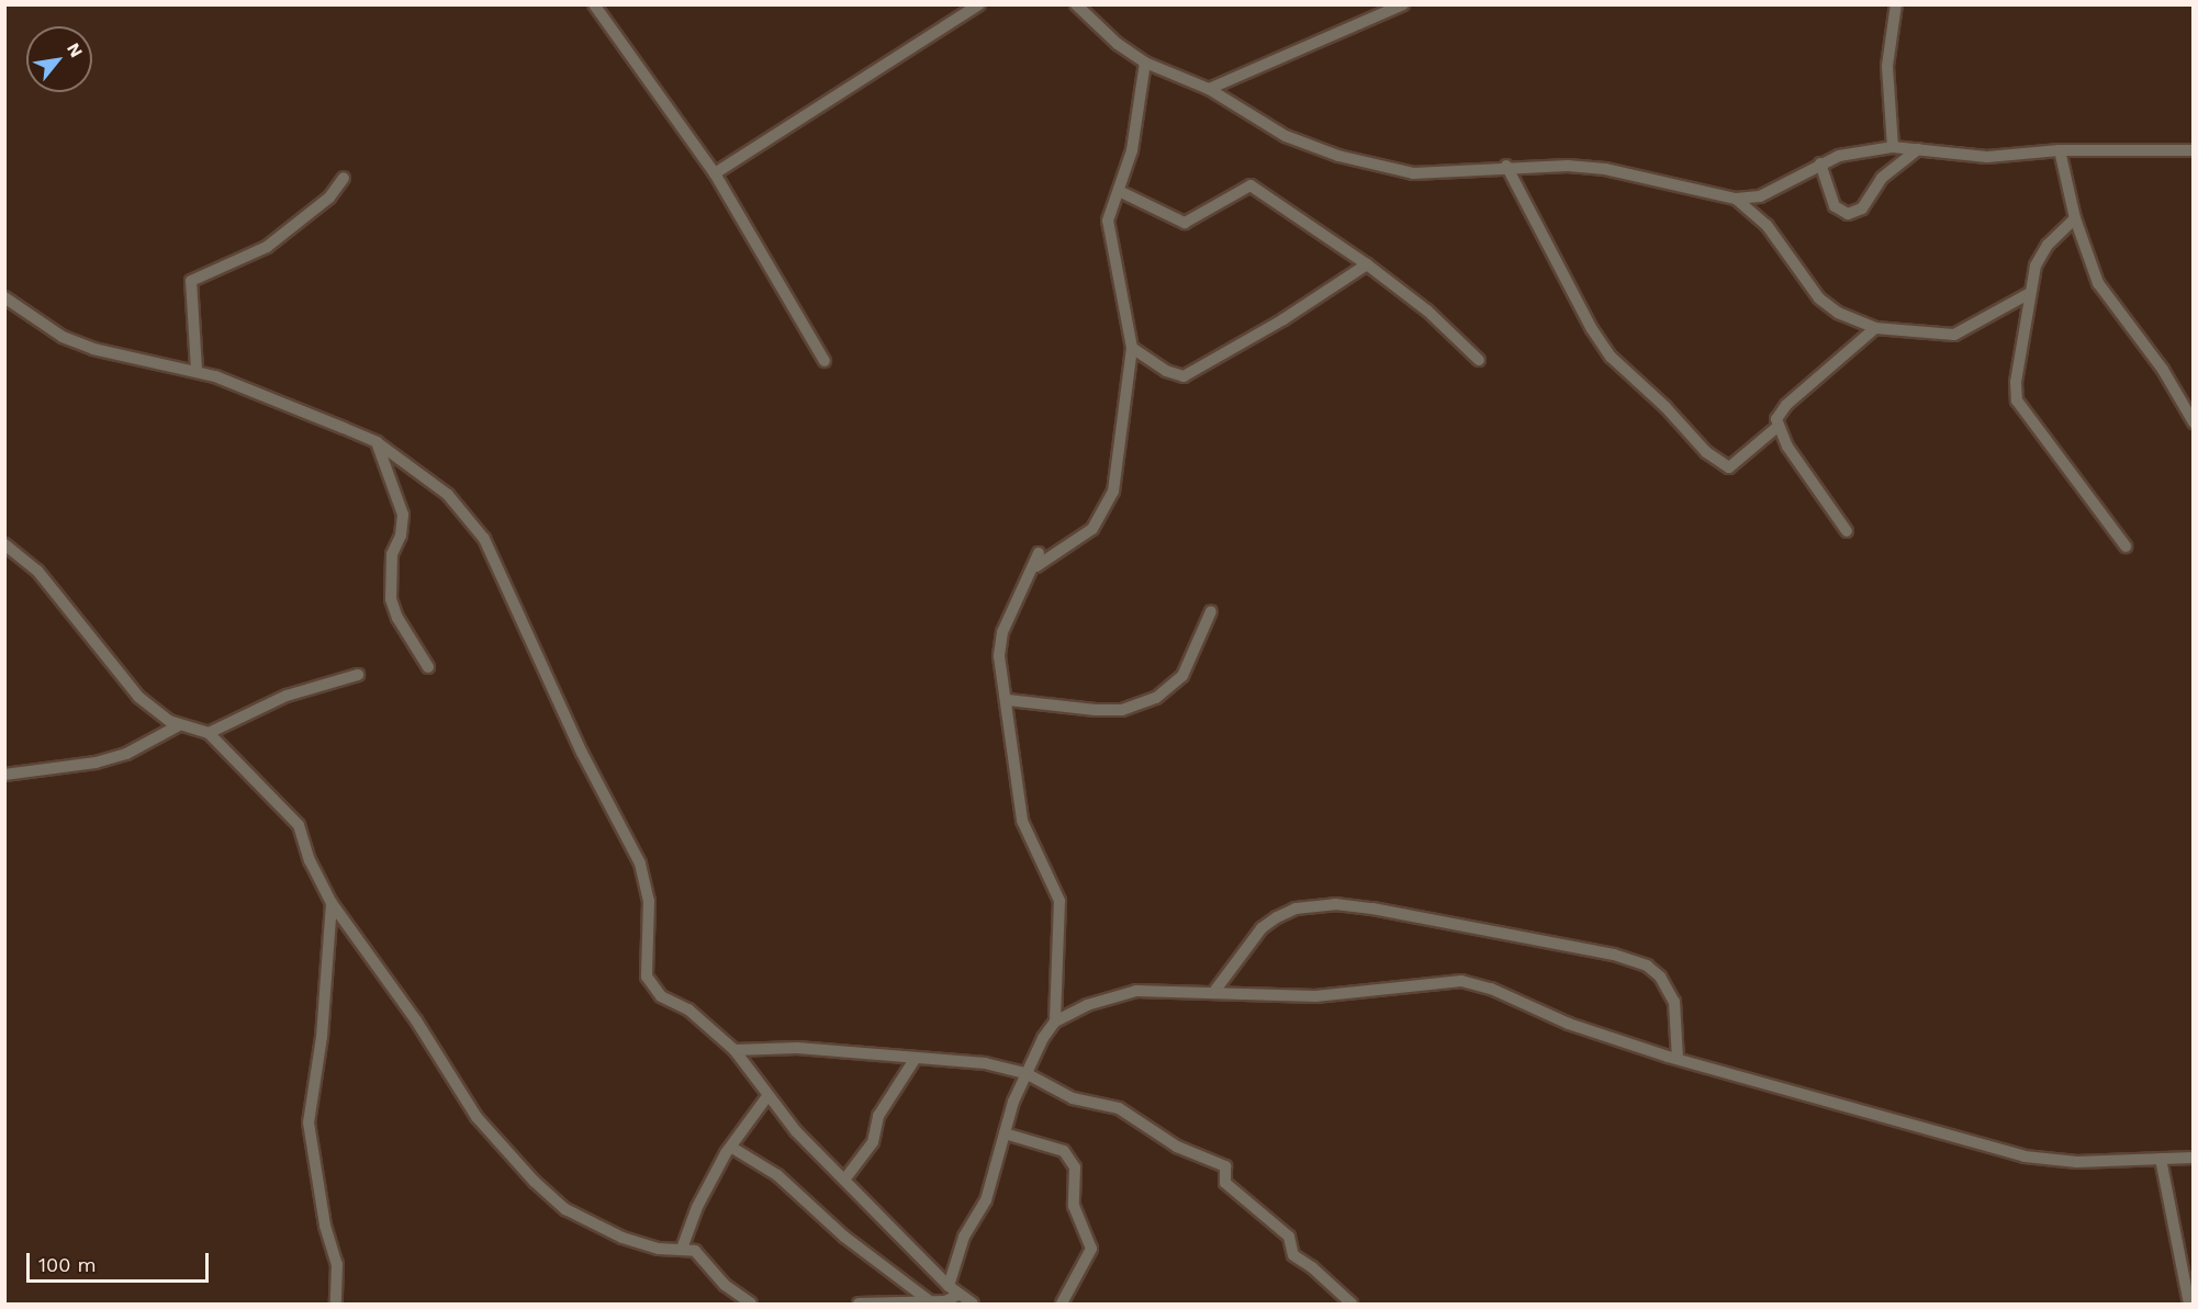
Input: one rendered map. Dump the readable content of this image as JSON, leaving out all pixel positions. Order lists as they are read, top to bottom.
{
  "scale_bar": "100 m",
  "north": "top right"
}
